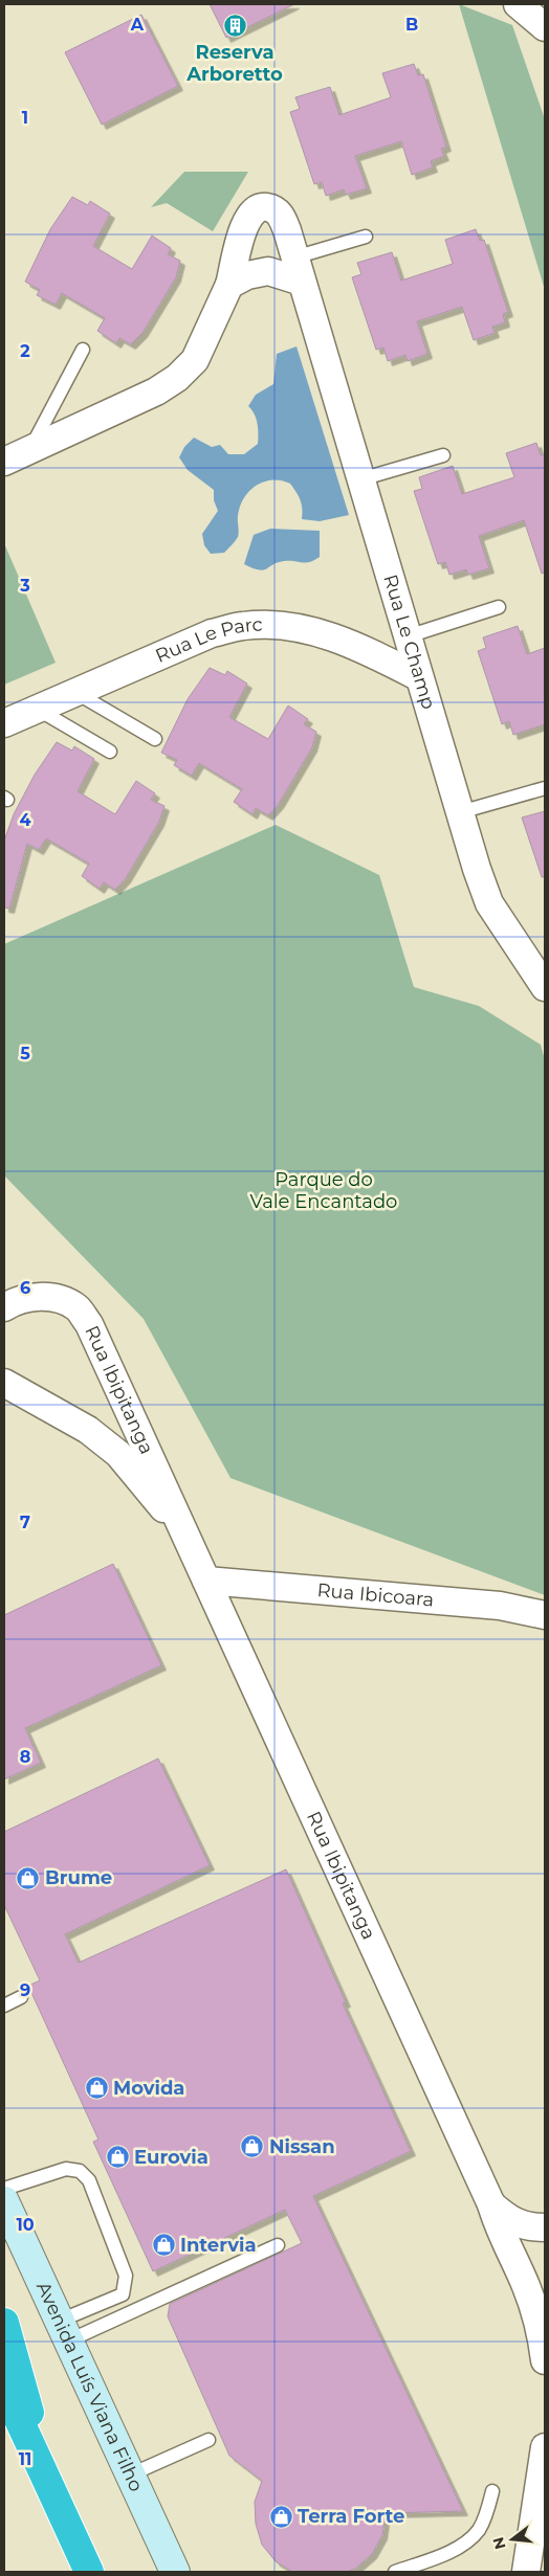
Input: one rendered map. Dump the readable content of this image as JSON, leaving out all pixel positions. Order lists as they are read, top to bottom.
{
  "streets": {
    "main road": ["Avenida Luís Viana Filho"],
    "street": [
      "Rua Le Champ",
      "Rua Le Parc",
      "Rua Ibipitanga",
      "Rua Ibicoara"
    ]
  },
  "crossings": [
    ["Rua Le Champ", "Rua Le Parc"],
    ["Rua Ibipitanga", "Rua Ibicoara"]
  ],
  "parks": ["Parque do Vale Encantado"],
  "places": {
    "building": ["Reserva Arboretto"],
    "shop": [
      "Brume",
      "Movida",
      "Nissan",
      "Eurovia",
      "Intervia",
      "Terra Forte"
    ]
  },
  "north": "left",
  "grid": {
    "columns": ["A", "B"],
    "rows": [
      "1",
      "2",
      "3",
      "4",
      "5",
      "6",
      "7",
      "8",
      "9",
      "10",
      "11"
    ]
  }
}
